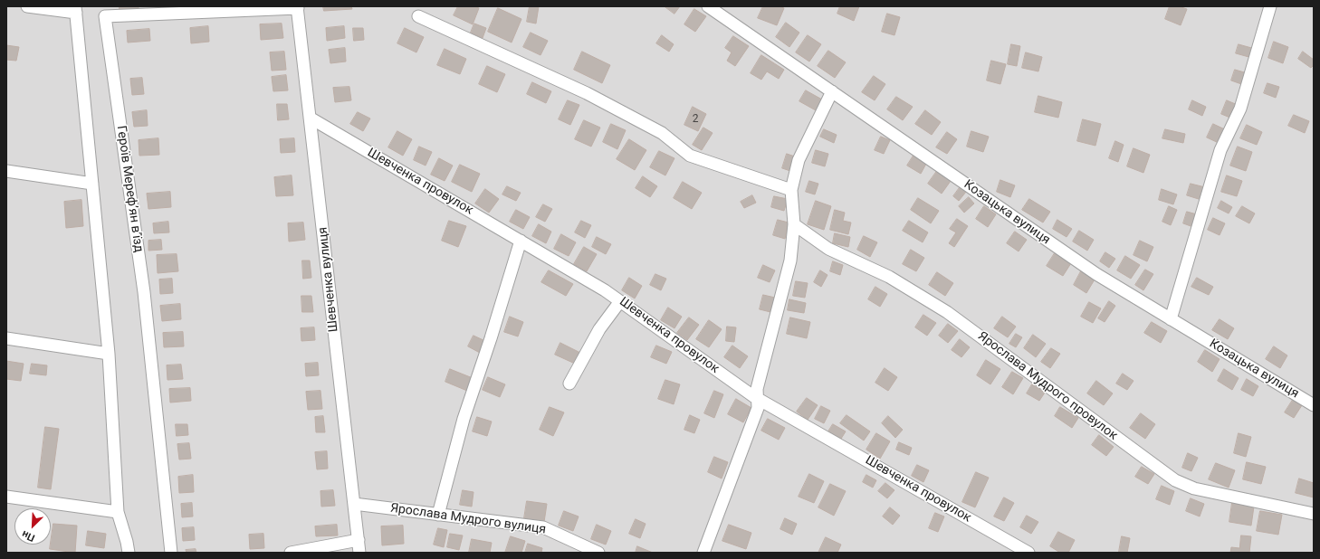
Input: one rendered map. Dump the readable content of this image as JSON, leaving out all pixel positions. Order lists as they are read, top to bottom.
{
  "streets": {
    "street": [
      "Шевченка провулок",
      "Героїв Мерефʼян вʼїзд",
      "Козацька вулиця",
      "Шевченка вулиця",
      "Ярослава Мудрого провулок",
      "Ярослава Мудрого вулиця"
    ]
  },
  "crossings": [
    ["Шевченка провулок", "Шевченка вулиця"],
    ["Героїв Мерефʼян вʼїзд", "Шевченка вулиця"],
    ["Шевченка вулиця", "Ярослава Мудрого вулиця"]
  ],
  "house_numbers": ["2"],
  "north": "bottom left"
}
